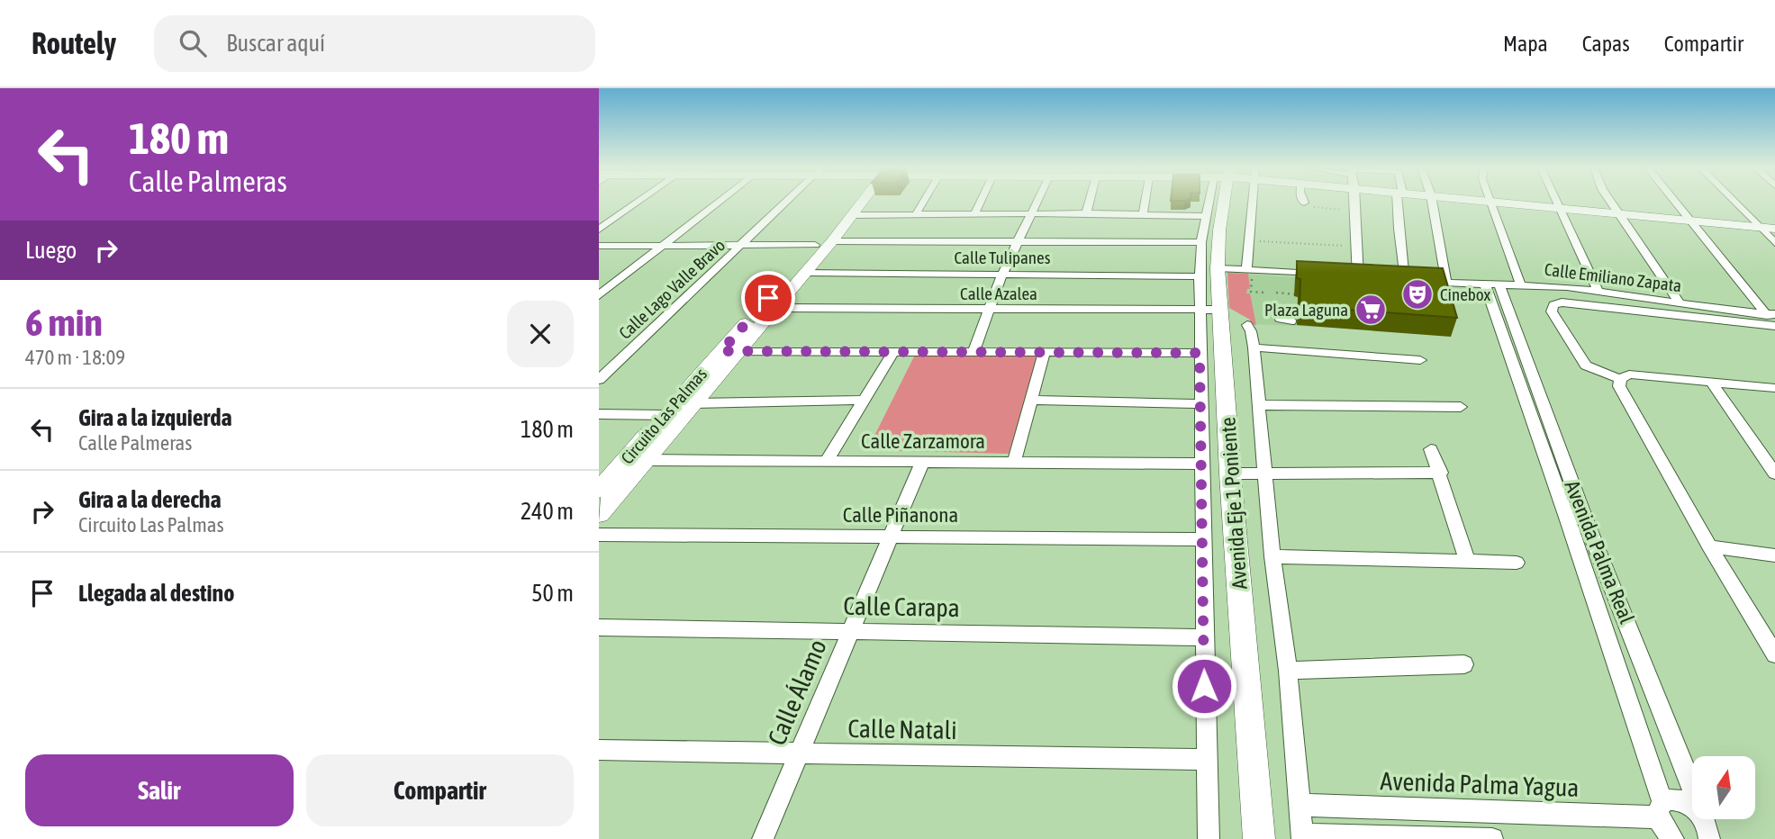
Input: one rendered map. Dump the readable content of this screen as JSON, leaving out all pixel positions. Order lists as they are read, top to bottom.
{
  "streets": {
    "street": [
      "Calle Tulipanes",
      "Calle Emiliano Zapata",
      "Calle Lago Valle Bravo",
      "Calle Azalea",
      "Circuito Las Palmas",
      "Calle Zarzamora",
      "Avenida Eje 1 Poniente",
      "Calle Piñanona",
      "Avenida Palma Real",
      "Calle Carapa",
      "Calle Álamo",
      "Calle Natali",
      "Avenida Palma Yagua"
    ]
  },
  "crossings": [
    ["Calle Tulipanes", "Circuito Las Palmas"],
    ["Calle Tulipanes", "Avenida Eje 1 Poniente"],
    ["Calle Emiliano Zapata", "Avenida Palma Real"],
    ["Calle Azalea", "Circuito Las Palmas"],
    ["Calle Azalea", "Avenida Eje 1 Poniente"],
    ["Circuito Las Palmas", "Calle Zarzamora"],
    ["Calle Zarzamora", "Avenida Eje 1 Poniente"],
    ["Calle Zarzamora", "Calle Álamo"],
    ["Avenida Eje 1 Poniente", "Calle Piñanona"],
    ["Avenida Eje 1 Poniente", "Calle Carapa"],
    ["Avenida Eje 1 Poniente", "Calle Natali"],
    ["Avenida Eje 1 Poniente", "Avenida Palma Yagua"],
    ["Calle Piñanona", "Calle Álamo"],
    ["Avenida Palma Real", "Avenida Palma Yagua"],
    ["Calle Carapa", "Calle Álamo"],
    ["Calle Álamo", "Calle Natali"]
  ],
  "places": {
    "theatre": ["Cinebox"],
    "supermarket": ["Plaza Laguna"]
  },
  "north": "top",
  "page": {
    "header": "Routely",
    "search": "Buscar aquí",
    "nav": ["Mapa", "Capas", "Compartir"],
    "turn": ["180 m", "Calle Palmeras"],
    "then": "Luego",
    "heading": ["6 min", "470 m · 18:09"],
    "list": [
      {
        "name": "Gira a la izquierda",
        "note": "Calle Palmeras",
        "value": "180 m"
      },
      {
        "name": "Gira a la derecha",
        "note": "Circuito Las Palmas",
        "value": "240 m"
      },
      {
        "name": "Llegada al destino",
        "value": "50 m"
      }
    ],
    "buttons": ["Salir", "Compartir"]
  }
}
